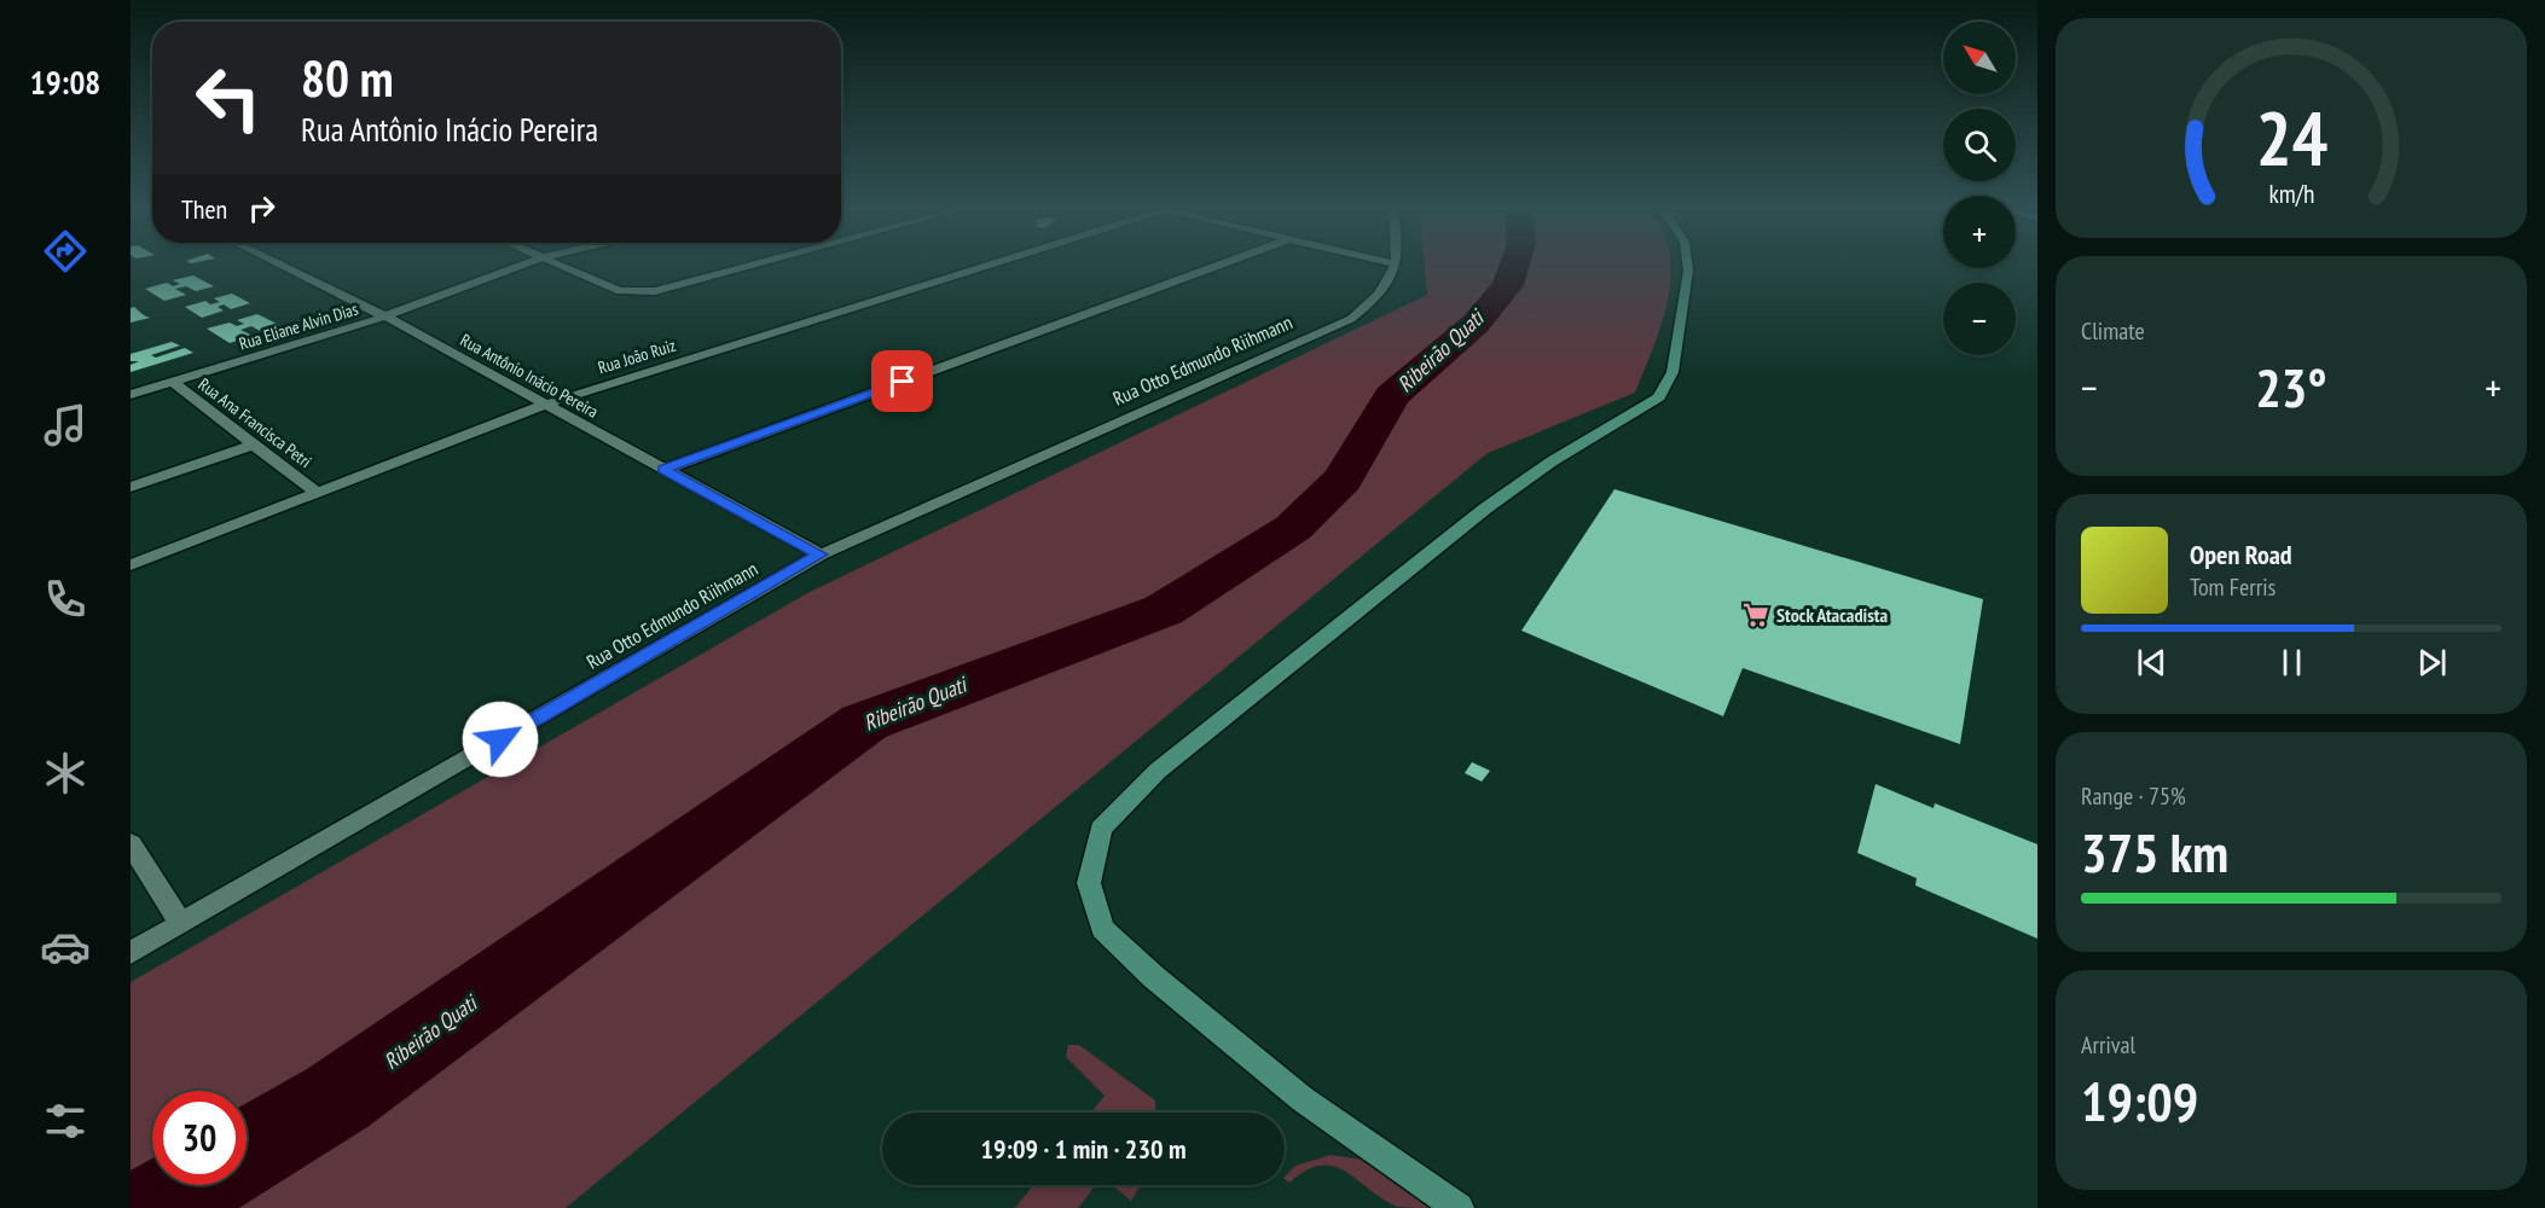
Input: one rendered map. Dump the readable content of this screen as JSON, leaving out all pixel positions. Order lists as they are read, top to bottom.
{
  "streets": {
    "street": [
      "Rua Eliane Alvin Dias",
      "Rua João Ruiz",
      "Rua Otto Edmundo Riihmann",
      "Rua Antônio Inácio Pereira",
      "Rua Ana Francisca Petri"
    ]
  },
  "crossings": [
    ["Rua Eliane Alvin Dias", "Rua Antônio Inácio Pereira"],
    ["Rua Eliane Alvin Dias", "Rua Ana Francisca Petri"],
    ["Rua João Ruiz", "Rua Antônio Inácio Pereira"],
    ["Rua João Ruiz", "Rua Ana Francisca Petri"],
    ["Rua Otto Edmundo Riihmann", "Rua Antônio Inácio Pereira"]
  ],
  "water": ["Ribeirão Quati"],
  "places": {
    "supermarket": ["Stock Atacadista"]
  },
  "north": "top left",
  "page": {
    "tabs": "19:08",
    "map_buttons": ["+", "−"],
    "turn": ["80 m", "Rua Antônio Inácio Pereira"],
    "then": "Then",
    "tile": [
      "Climate",
      ["Range · 75%", "375 km"],
      ["Arrival", "19:09"]
    ],
    "heat": ["−", "23°", "+"],
    "song": ["Open Road", "Tom Ferris"],
    "limit": "30",
    "trip": "19:09 · 1 min · 230 m",
    "gauge": ["24", "km/h"]
  }
}
